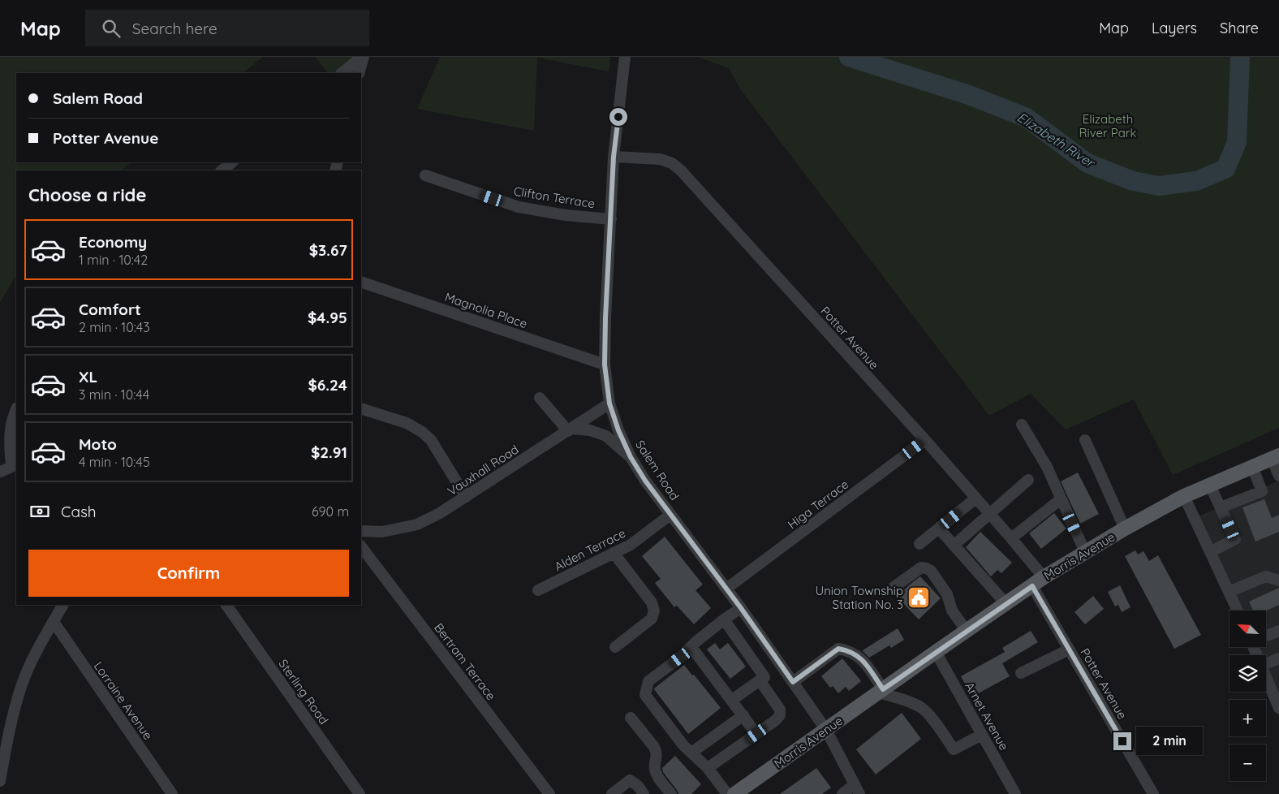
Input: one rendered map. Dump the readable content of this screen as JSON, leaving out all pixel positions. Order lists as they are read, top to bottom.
{
  "streets": {
    "main road": ["Morris Avenue"],
    "street": [
      "Clifton Terrace",
      "Magnolia Place",
      "Potter Avenue",
      "Vauxhall Road",
      "Salem Road",
      "Higa Terrace",
      "Alden Terrace",
      "Bertram Terrace",
      "Sterling Road",
      "Lorraine Avenue",
      "Arnet Avenue"
    ]
  },
  "crossings": [
    ["Clifton Terrace", "Salem Road"],
    ["Magnolia Place", "Salem Road"],
    ["Potter Avenue", "Salem Road"],
    ["Potter Avenue", "Higa Terrace"],
    ["Potter Avenue", "Morris Avenue"],
    ["Vauxhall Road", "Salem Road"],
    ["Salem Road", "Higa Terrace"],
    ["Salem Road", "Alden Terrace"],
    ["Salem Road", "Morris Avenue"],
    ["Morris Avenue", "Arnet Avenue"]
  ],
  "water": ["Elizabeth River"],
  "parks": ["Elizabeth River Park"],
  "places": {
    "public building": ["Union Township Station No. 3"]
  },
  "north": "top left",
  "page": {
    "header": "Map",
    "search": "Search here",
    "nav": ["Map", "Layers", "Share"],
    "banner": ["Salem Road", "Potter Avenue"],
    "heading": "Choose a ride",
    "list": [
      {
        "name": "Economy",
        "note": "1 min · 10:42",
        "value": "$3.67"
      },
      {
        "name": "Comfort",
        "note": "2 min · 10:43",
        "value": "$4.95"
      },
      {
        "name": "XL",
        "note": "3 min · 10:44",
        "value": "$6.24"
      },
      {
        "name": "Moto",
        "note": "4 min · 10:45",
        "value": "$2.91"
      }
    ],
    "pay": ["Cash", "690 m"],
    "buttons": "Confirm",
    "map_buttons": ["+", "−"],
    "bubble": "2 min"
  }
}
